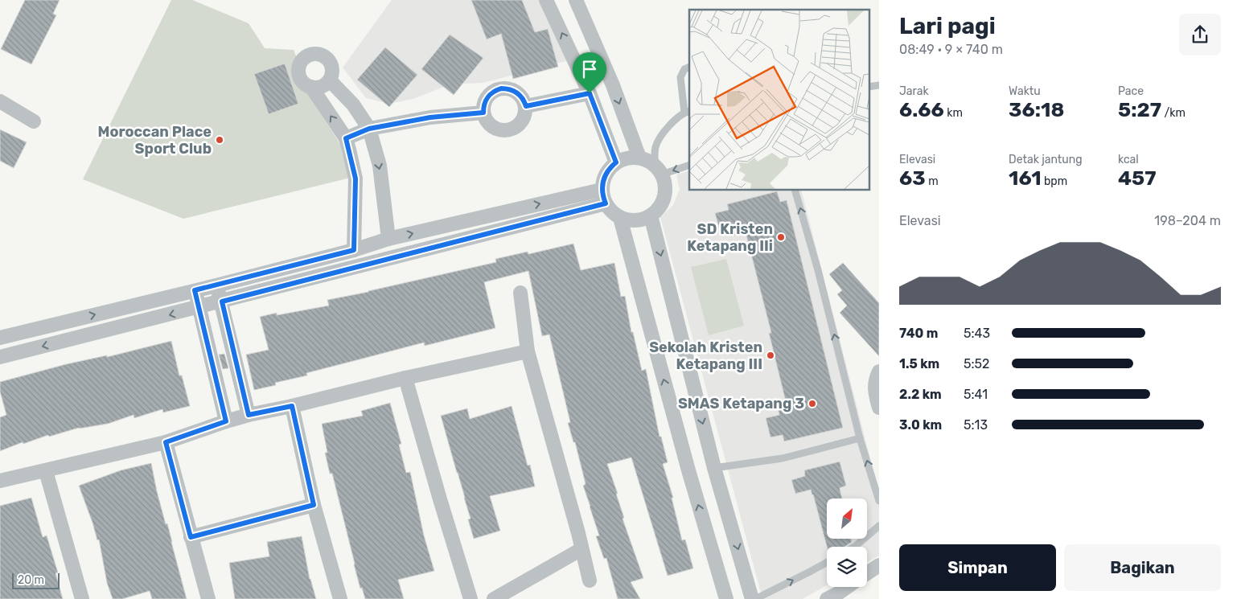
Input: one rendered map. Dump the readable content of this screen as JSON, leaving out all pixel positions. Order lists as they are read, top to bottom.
{
  "places": [
    "Moroccan Place Sport Club",
    "SD Kristen Ketapang IIi",
    "Sekolah Kristen Ketapang III",
    "SMAS Ketapang 3"
  ],
  "scale_bar": "20 m",
  "north": "top right",
  "page": {
    "heading": ["Lari pagi", "08:49 · 9 × 740 m"],
    "stats": [
      ["Jarak", "6.66 km"],
      ["Waktu", "36:18"],
      ["Pace", "5:27 /km"],
      ["Elevasi", "63 m"],
      ["Detak jantung", "161 bpm"],
      ["kcal", "457"]
    ],
    "chart": ["Elevasi", "198–204 m"],
    "list": [
      {
        "name": "740 m",
        "note": "5:43"
      },
      {
        "name": "1.5 km",
        "note": "5:52"
      },
      {
        "name": "2.2 km",
        "note": "5:41"
      },
      {
        "name": "3.0 km",
        "note": "5:13"
      }
    ],
    "buttons": ["Simpan", "Bagikan"],
    "scale": "20 m"
  }
}
